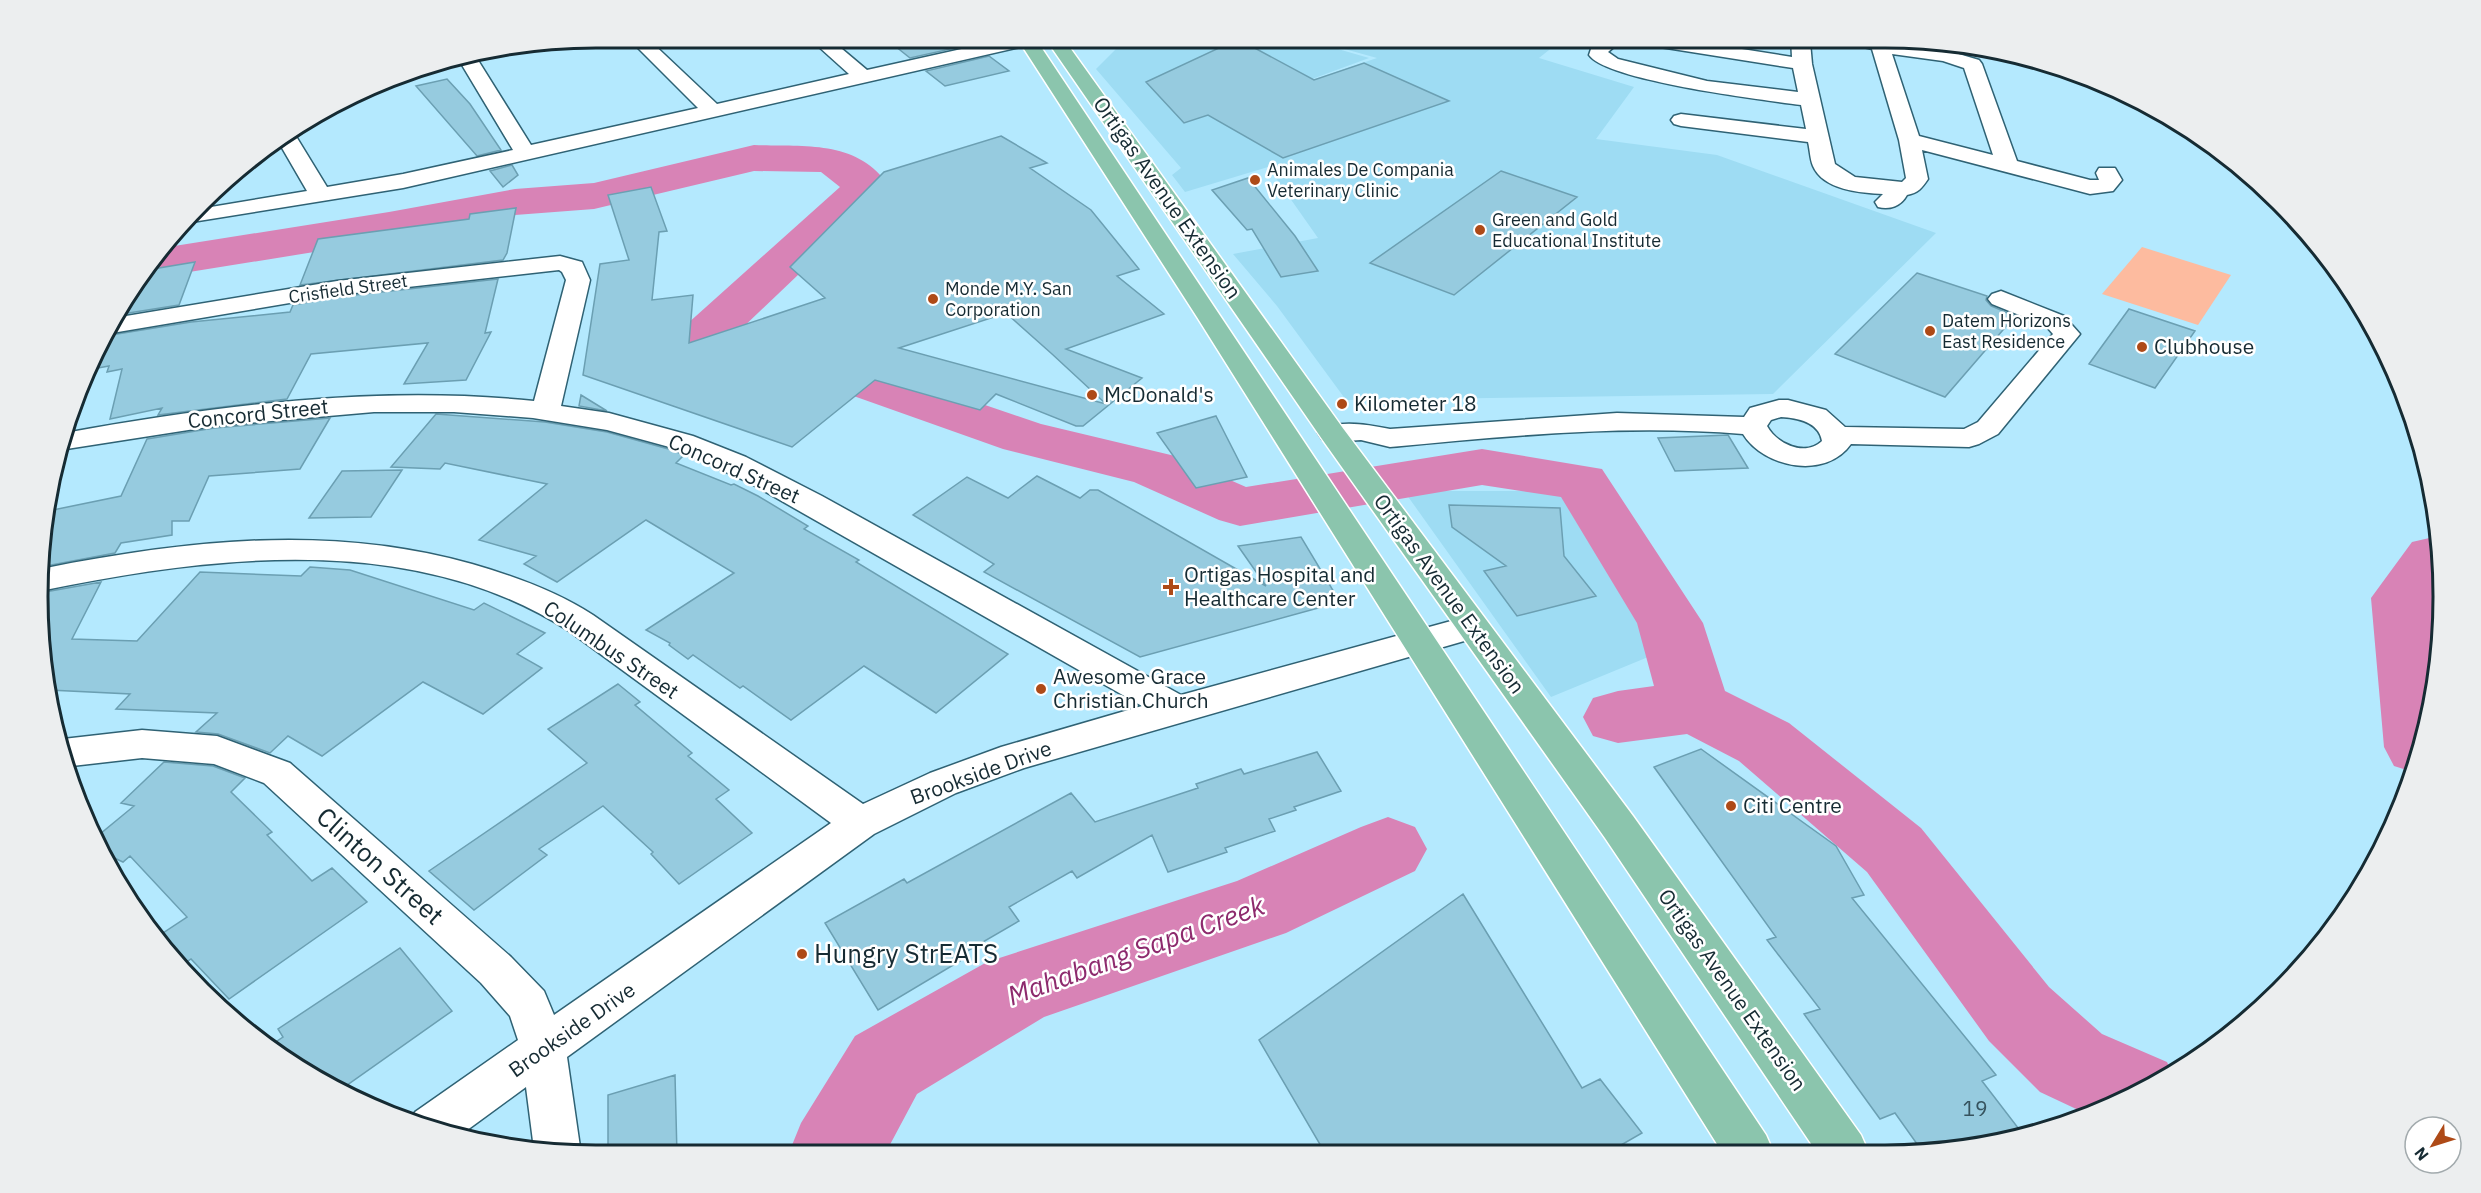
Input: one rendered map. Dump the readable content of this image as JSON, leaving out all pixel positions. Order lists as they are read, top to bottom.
{
  "streets": {
    "main road": ["Ortigas Avenue Extension"],
    "street": [
      "Crisfield Street",
      "Concord Street",
      "Columbus Street",
      "Brookside Drive",
      "Clinton Street"
    ]
  },
  "crossings": [
    ["Ortigas Avenue Extension", "Brookside Drive"],
    ["Crisfield Street", "Concord Street"],
    ["Concord Street", "Brookside Drive"],
    ["Columbus Street", "Brookside Drive"],
    ["Brookside Drive", "Clinton Street"]
  ],
  "water": ["Mahabang Sapa Creek"],
  "places": {
    "other": [
      "Animales De Compania Veterinary Clinic",
      "Green and Gold Educational Institute",
      "Monde M.Y. San Corporation",
      "Datem Horizons East Residence",
      "Clubhouse",
      "McDonald's",
      "Kilometer 18",
      "Awesome Grace Christian Church",
      "Citi Centre",
      "Hungry StrEATS"
    ],
    "health": ["Ortigas Hospital and Healthcare Center"]
  },
  "house_numbers": ["19"],
  "north": "bottom left"
}
